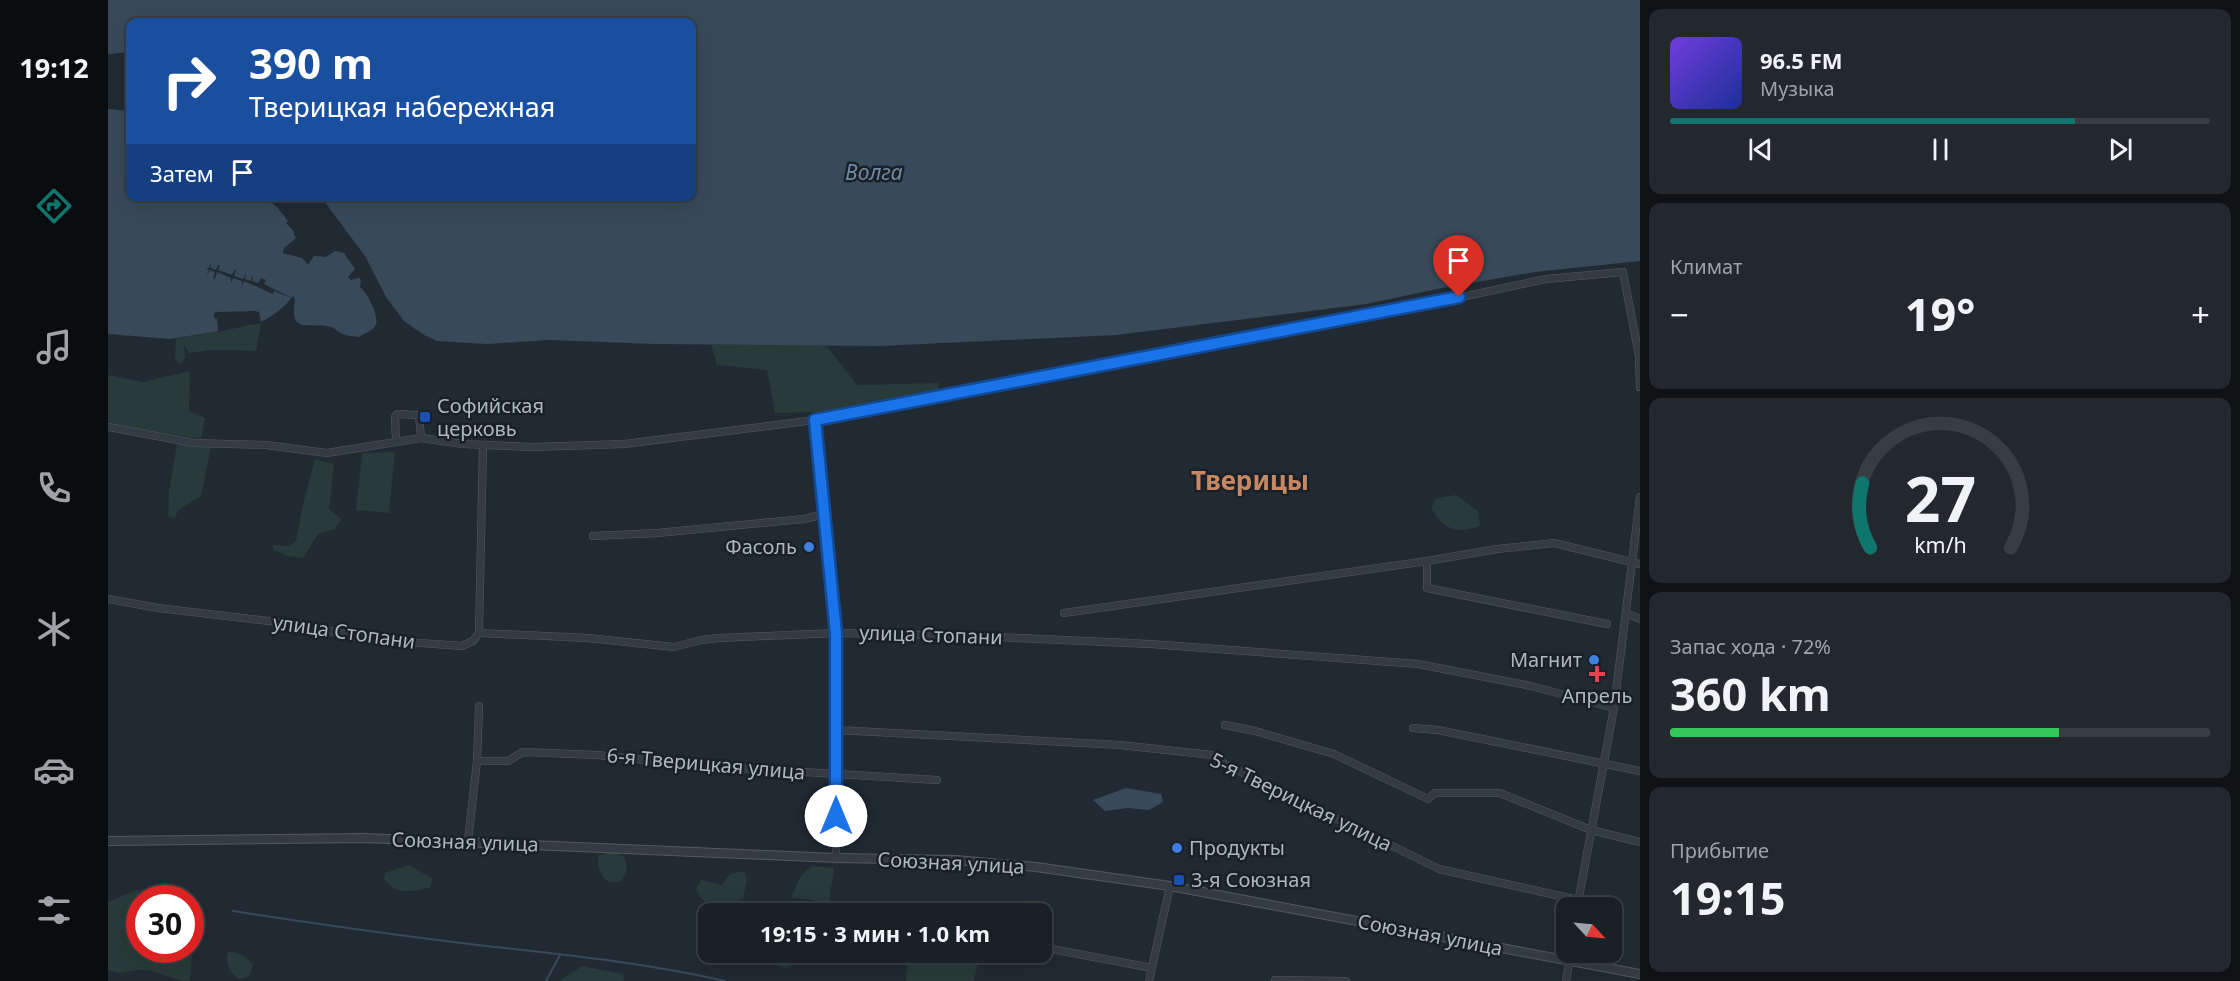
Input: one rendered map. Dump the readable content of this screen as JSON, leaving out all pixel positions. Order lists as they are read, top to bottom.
{
  "streets": {
    "street": [
      "улица Стопани",
      "6-я Тверицкая улица",
      "5-я Тверицкая улица",
      "Союзная улица"
    ]
  },
  "districts": ["Тверицы"],
  "water": ["Волга"],
  "places": {
    "transit": ["Софийская церковь", "3-я Союзная"],
    "other": ["Фасоль", "Магнит", "Продукты"],
    "health": ["Апрель"]
  },
  "north": "bottom right",
  "page": {
    "tabs": "19:12",
    "turn": ["390 m", "Тверицкая набережная"],
    "song": ["96.5 FM", "Музыка"],
    "then": "Затем",
    "tile": [
      "Климат",
      ["Запас хода · 72%", "360 km"],
      ["Прибытие", "19:15"]
    ],
    "heat": ["−", "19°", "+"],
    "limit": "30",
    "trip": "19:15 · 3 мин · 1.0 km",
    "gauge": ["27", "km/h"]
  }
}
